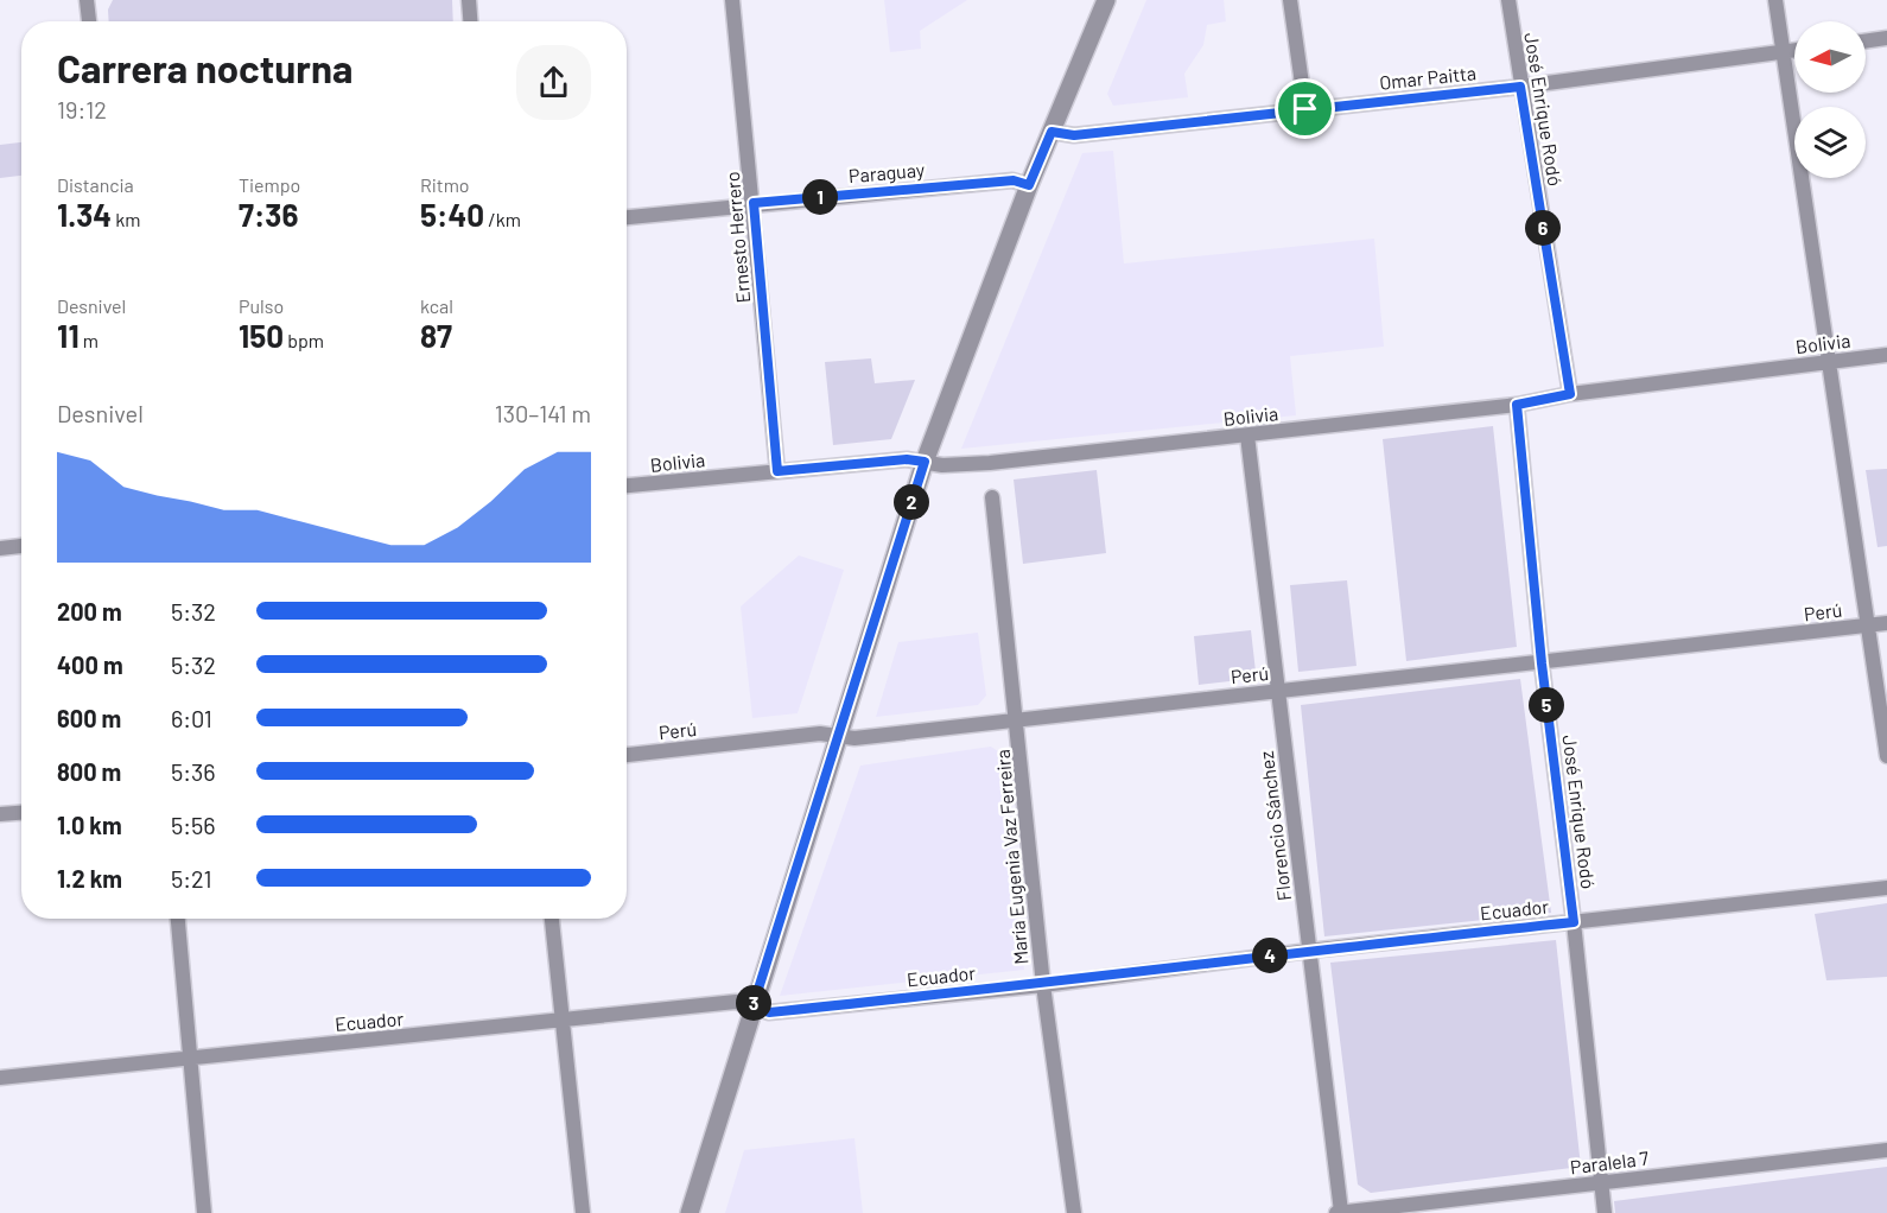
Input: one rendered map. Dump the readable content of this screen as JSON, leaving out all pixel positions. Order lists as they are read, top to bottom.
{
  "streets": {
    "street": [
      "Omar Paitta",
      "José Enrique Rodó",
      "Paraguay",
      "Ernesto Herrero",
      "Bolivia",
      "Perú",
      "Florencio Sánchez",
      "María Eugenia Vaz Ferreira",
      "Ecuador",
      "Paralela 7"
    ]
  },
  "crossings": [
    ["Omar Paitta", "José Enrique Rodó"],
    ["José Enrique Rodó", "Bolivia"],
    ["José Enrique Rodó", "Perú"],
    ["José Enrique Rodó", "Ecuador"],
    ["José Enrique Rodó", "Paralela 7"],
    ["Paraguay", "Ernesto Herrero"],
    ["Ernesto Herrero", "Bolivia"],
    ["Bolivia", "Florencio Sánchez"],
    ["Perú", "Florencio Sánchez"],
    ["Perú", "María Eugenia Vaz Ferreira"],
    ["Florencio Sánchez", "Ecuador"],
    ["Florencio Sánchez", "Paralela 7"],
    ["María Eugenia Vaz Ferreira", "Ecuador"]
  ],
  "north": "left",
  "page": {
    "heading": ["Carrera nocturna", "19:12"],
    "stats": [
      ["Distancia", "1.34 km"],
      ["Tiempo", "7:36"],
      ["Ritmo", "5:40 /km"],
      ["Desnivel", "11 m"],
      ["Pulso", "150 bpm"],
      ["kcal", "87"]
    ],
    "pins": [
      "1",
      "6",
      "2",
      "5",
      "4",
      "3"
    ],
    "chart": ["Desnivel", "130–141 m"],
    "list": [
      {
        "name": "200 m",
        "note": "5:32"
      },
      {
        "name": "400 m",
        "note": "5:32"
      },
      {
        "name": "600 m",
        "note": "6:01"
      },
      {
        "name": "800 m",
        "note": "5:36"
      },
      {
        "name": "1.0 km",
        "note": "5:56"
      },
      {
        "name": "1.2 km",
        "note": "5:21"
      }
    ]
  }
}
